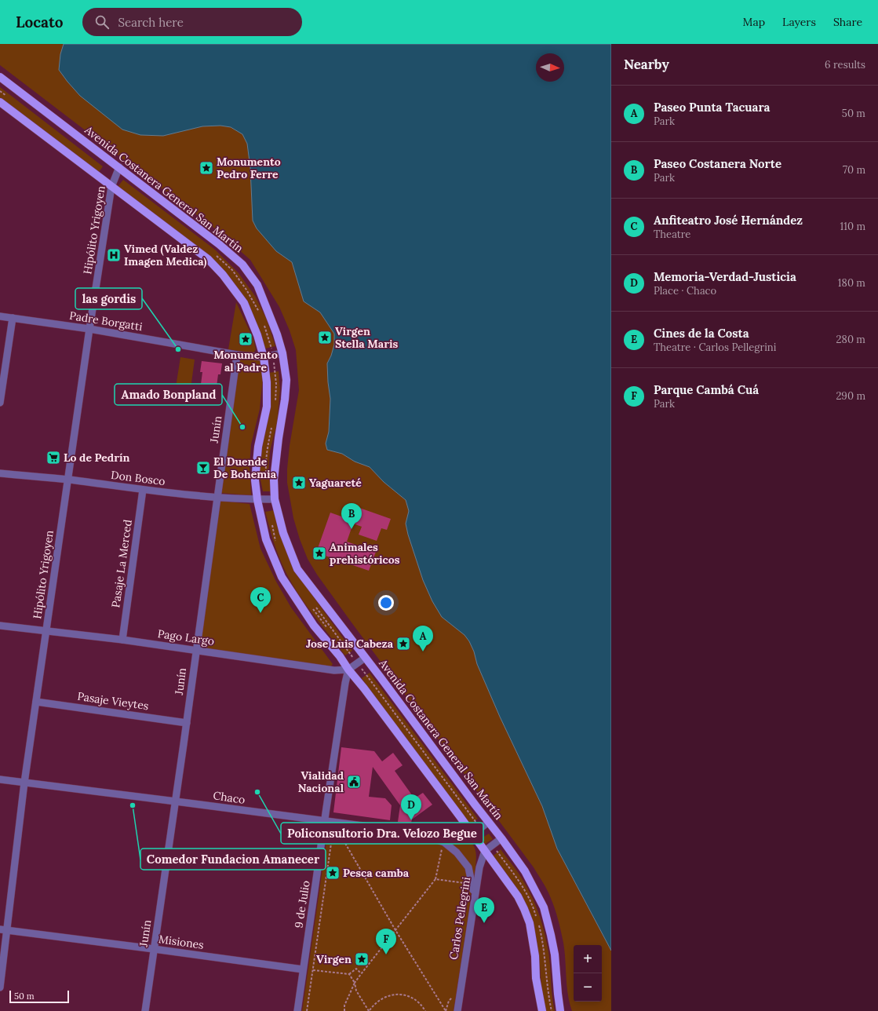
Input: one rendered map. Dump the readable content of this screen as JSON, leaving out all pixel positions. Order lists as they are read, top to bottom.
{
  "streets": {
    "main road": ["Avenida Costanera General San Martín"],
    "street": [
      "Hipólito Yrigoyen",
      "Padre Borgatti",
      "Junín",
      "Don Bosco",
      "Pasaje La Merced",
      "Pago Largo",
      "Pasaje Vieytes",
      "Chaco",
      "9 de Julio",
      "Carlos Pellegrini",
      "Misiones"
    ]
  },
  "crossings": [
    ["Avenida Costanera General San Martín", "Hipólito Yrigoyen"],
    ["Avenida Costanera General San Martín", "Padre Borgatti"],
    ["Avenida Costanera General San Martín", "Don Bosco"],
    ["Avenida Costanera General San Martín", "Chaco"],
    ["Hipólito Yrigoyen", "Padre Borgatti"],
    ["Hipólito Yrigoyen", "Don Bosco"],
    ["Hipólito Yrigoyen", "Pago Largo"],
    ["Hipólito Yrigoyen", "Pasaje Vieytes"],
    ["Hipólito Yrigoyen", "Chaco"],
    ["Hipólito Yrigoyen", "Misiones"],
    ["Padre Borgatti", "Junín"],
    ["Junín", "Don Bosco"],
    ["Junín", "Pago Largo"],
    ["Junín", "Pasaje Vieytes"],
    ["Junín", "Chaco"],
    ["Junín", "Misiones"],
    ["Don Bosco", "Pasaje La Merced"],
    ["Pasaje La Merced", "Pago Largo"],
    ["Pago Largo", "9 de Julio"],
    ["Chaco", "9 de Julio"],
    ["9 de Julio", "Misiones"]
  ],
  "places": {
    "place": [
      "Monumento Pedro Ferre",
      "Virgen Stella Maris",
      "Monumento al Padre",
      "Yaguareté",
      "Animales prehistóricos",
      "Jose Luis Cabeza",
      "Pesca camba",
      "Virgen"
    ],
    "hospital": ["Vimed (Valdez Imagen Medica)"],
    "other": [
      "las gordis",
      "Amado Bonpland",
      "Policonsultorio Dra. Velozo Begue",
      "Comedor Fundacion Amanecer"
    ],
    "supermarket": ["Lo de Pedrín"],
    "bar": ["El Duende De Bohemia"],
    "public building": ["Vialidad Nacional"]
  },
  "scale_bar": "50 m",
  "north": "right",
  "page": {
    "header": "Locato",
    "search": "Search here",
    "nav": ["Map", "Layers", "Share"],
    "heading": ["Nearby", "6 results"],
    "list": [
      {
        "mark": "A",
        "name": "Paseo Punta Tacuara",
        "note": "Park",
        "value": "50 m"
      },
      {
        "mark": "B",
        "name": "Paseo Costanera Norte",
        "note": "Park",
        "value": "70 m"
      },
      {
        "mark": "C",
        "name": "Anfiteatro José Hernández",
        "note": "Theatre",
        "value": "110 m"
      },
      {
        "mark": "D",
        "name": "Memoria-Verdad-Justicia",
        "note": "Place · Chaco",
        "value": "180 m"
      },
      {
        "mark": "E",
        "name": "Cines de la Costa",
        "note": "Theatre · Carlos Pellegrini",
        "value": "280 m"
      },
      {
        "mark": "F",
        "name": "Parque Cambá Cuá",
        "note": "Park",
        "value": "290 m"
      }
    ],
    "pins": [
      "B",
      "C",
      "A",
      "D",
      "E",
      "F"
    ],
    "map_buttons": ["+", "−"],
    "scale": "50 m"
  }
}
